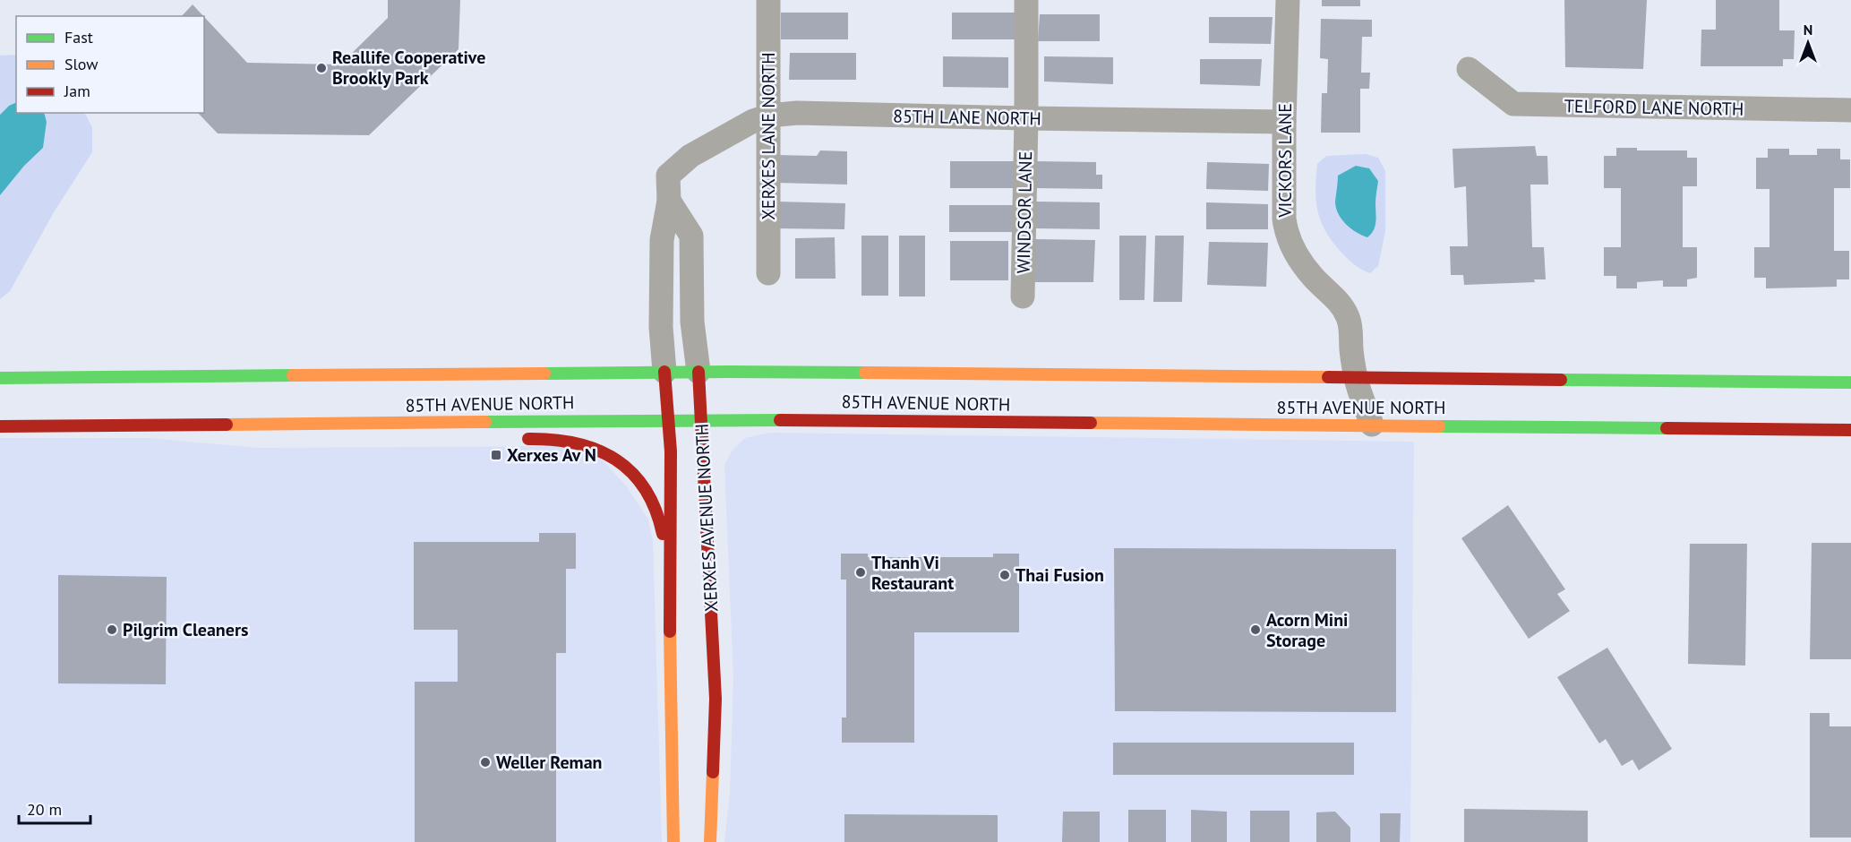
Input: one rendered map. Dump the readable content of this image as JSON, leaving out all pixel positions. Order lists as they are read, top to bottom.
{
  "streets": {
    "main road": ["85TH AVENUE NORTH", "XERXES AVENUE NORTH"],
    "street": [
      "TELFORD LANE NORTH",
      "85TH LANE NORTH",
      "XERXES LANE NORTH",
      "VICKORS LANE",
      "WINDSOR LANE"
    ]
  },
  "crossings": [
    ["85TH LANE NORTH", "XERXES LANE NORTH"],
    ["85TH LANE NORTH", "VICKORS LANE"],
    ["85TH LANE NORTH", "WINDSOR LANE"],
    ["85TH LANE NORTH", "XERXES AVENUE NORTH"],
    ["VICKORS LANE", "85TH AVENUE NORTH"],
    ["85TH AVENUE NORTH", "XERXES AVENUE NORTH"]
  ],
  "places": {
    "other": [
      "Reallife Cooperative Brookly Park",
      "Thanh Vi Restaurant",
      "Thai Fusion",
      "Pilgrim Cleaners",
      "Acorn Mini Storage",
      "Weller Reman"
    ],
    "transit": ["Xerxes Av N"]
  },
  "legend": ["Fast", "Slow", "Jam"],
  "scale_bar": "20 m",
  "north": "top"
}
